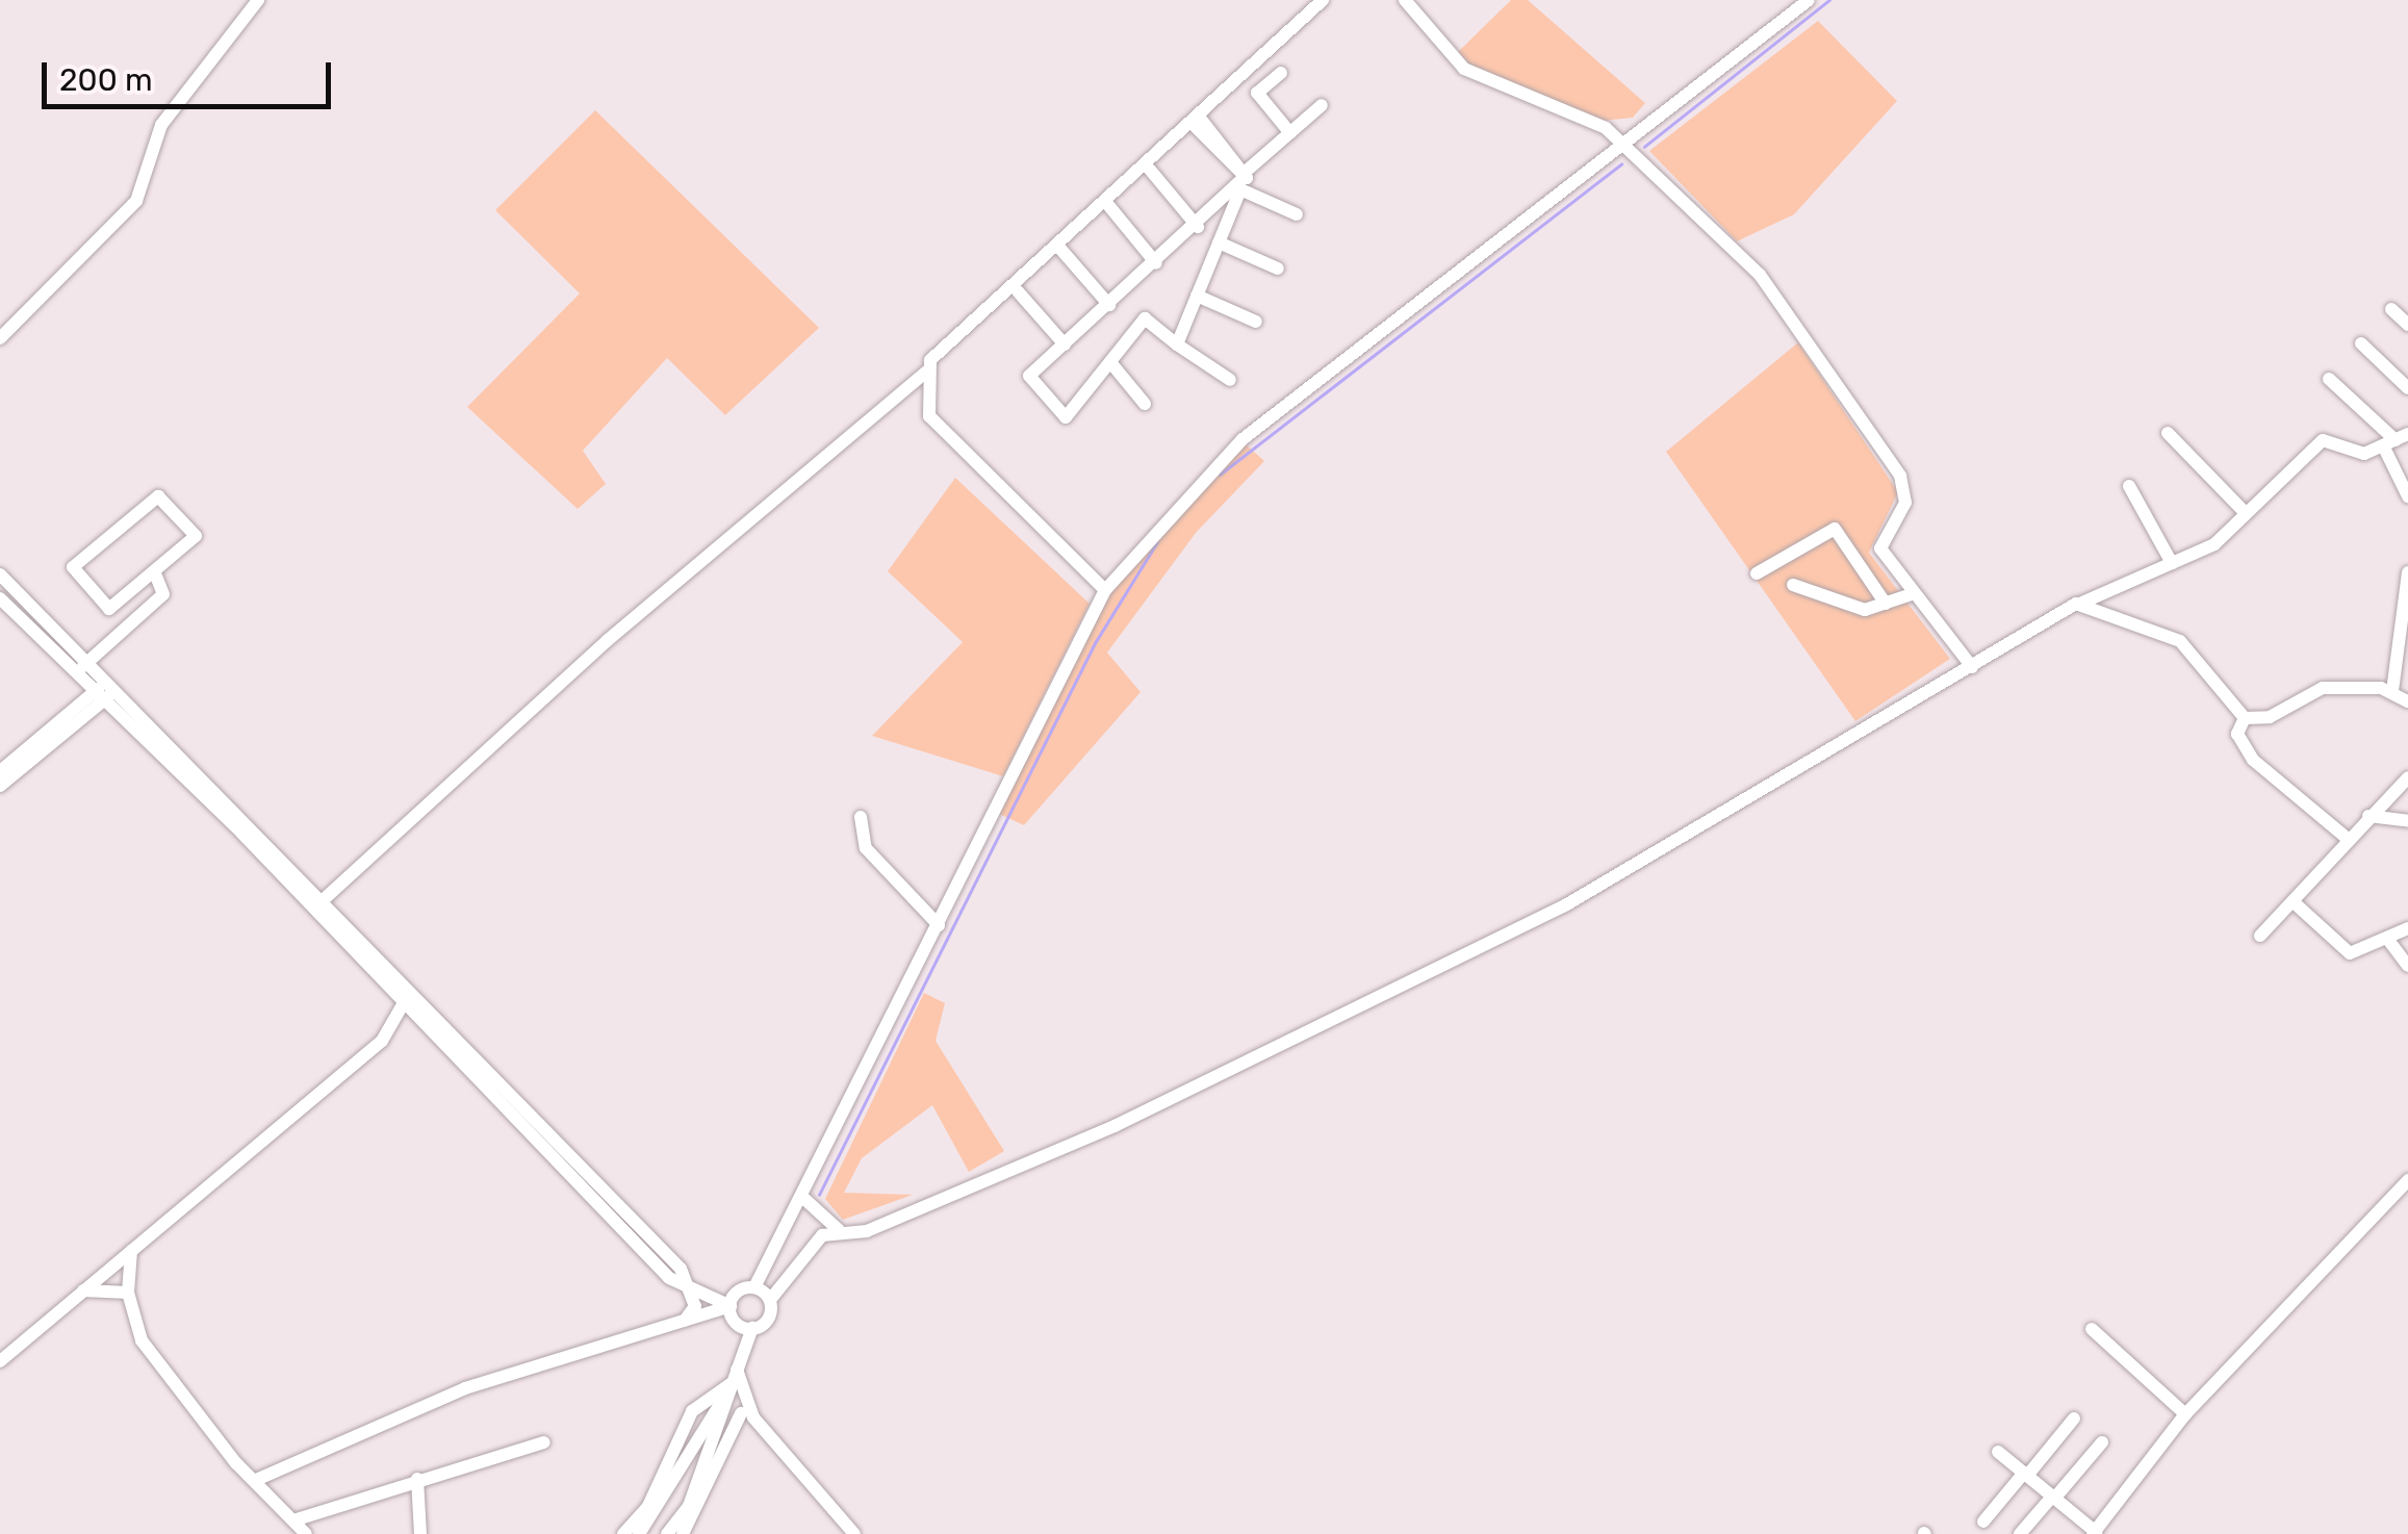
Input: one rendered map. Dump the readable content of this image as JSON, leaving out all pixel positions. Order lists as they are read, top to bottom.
{
  "scale_bar": "200 m"
}
